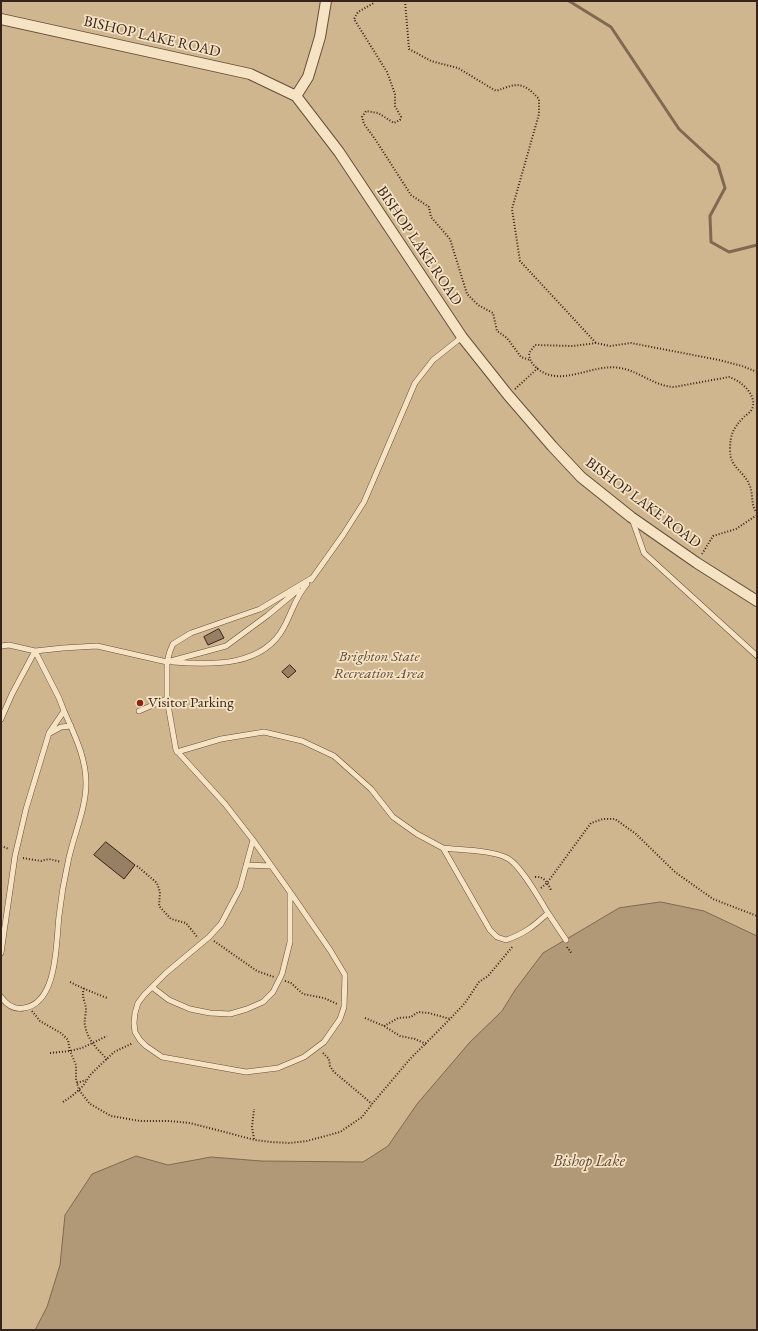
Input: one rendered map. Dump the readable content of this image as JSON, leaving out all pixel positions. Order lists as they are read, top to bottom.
{
  "streets": {
    "street": ["BISHOP LAKE ROAD"]
  },
  "water": ["Bishop Lake"],
  "parks": ["Brighton State Recreation Area"],
  "places": ["Visitor Parking"]
}
